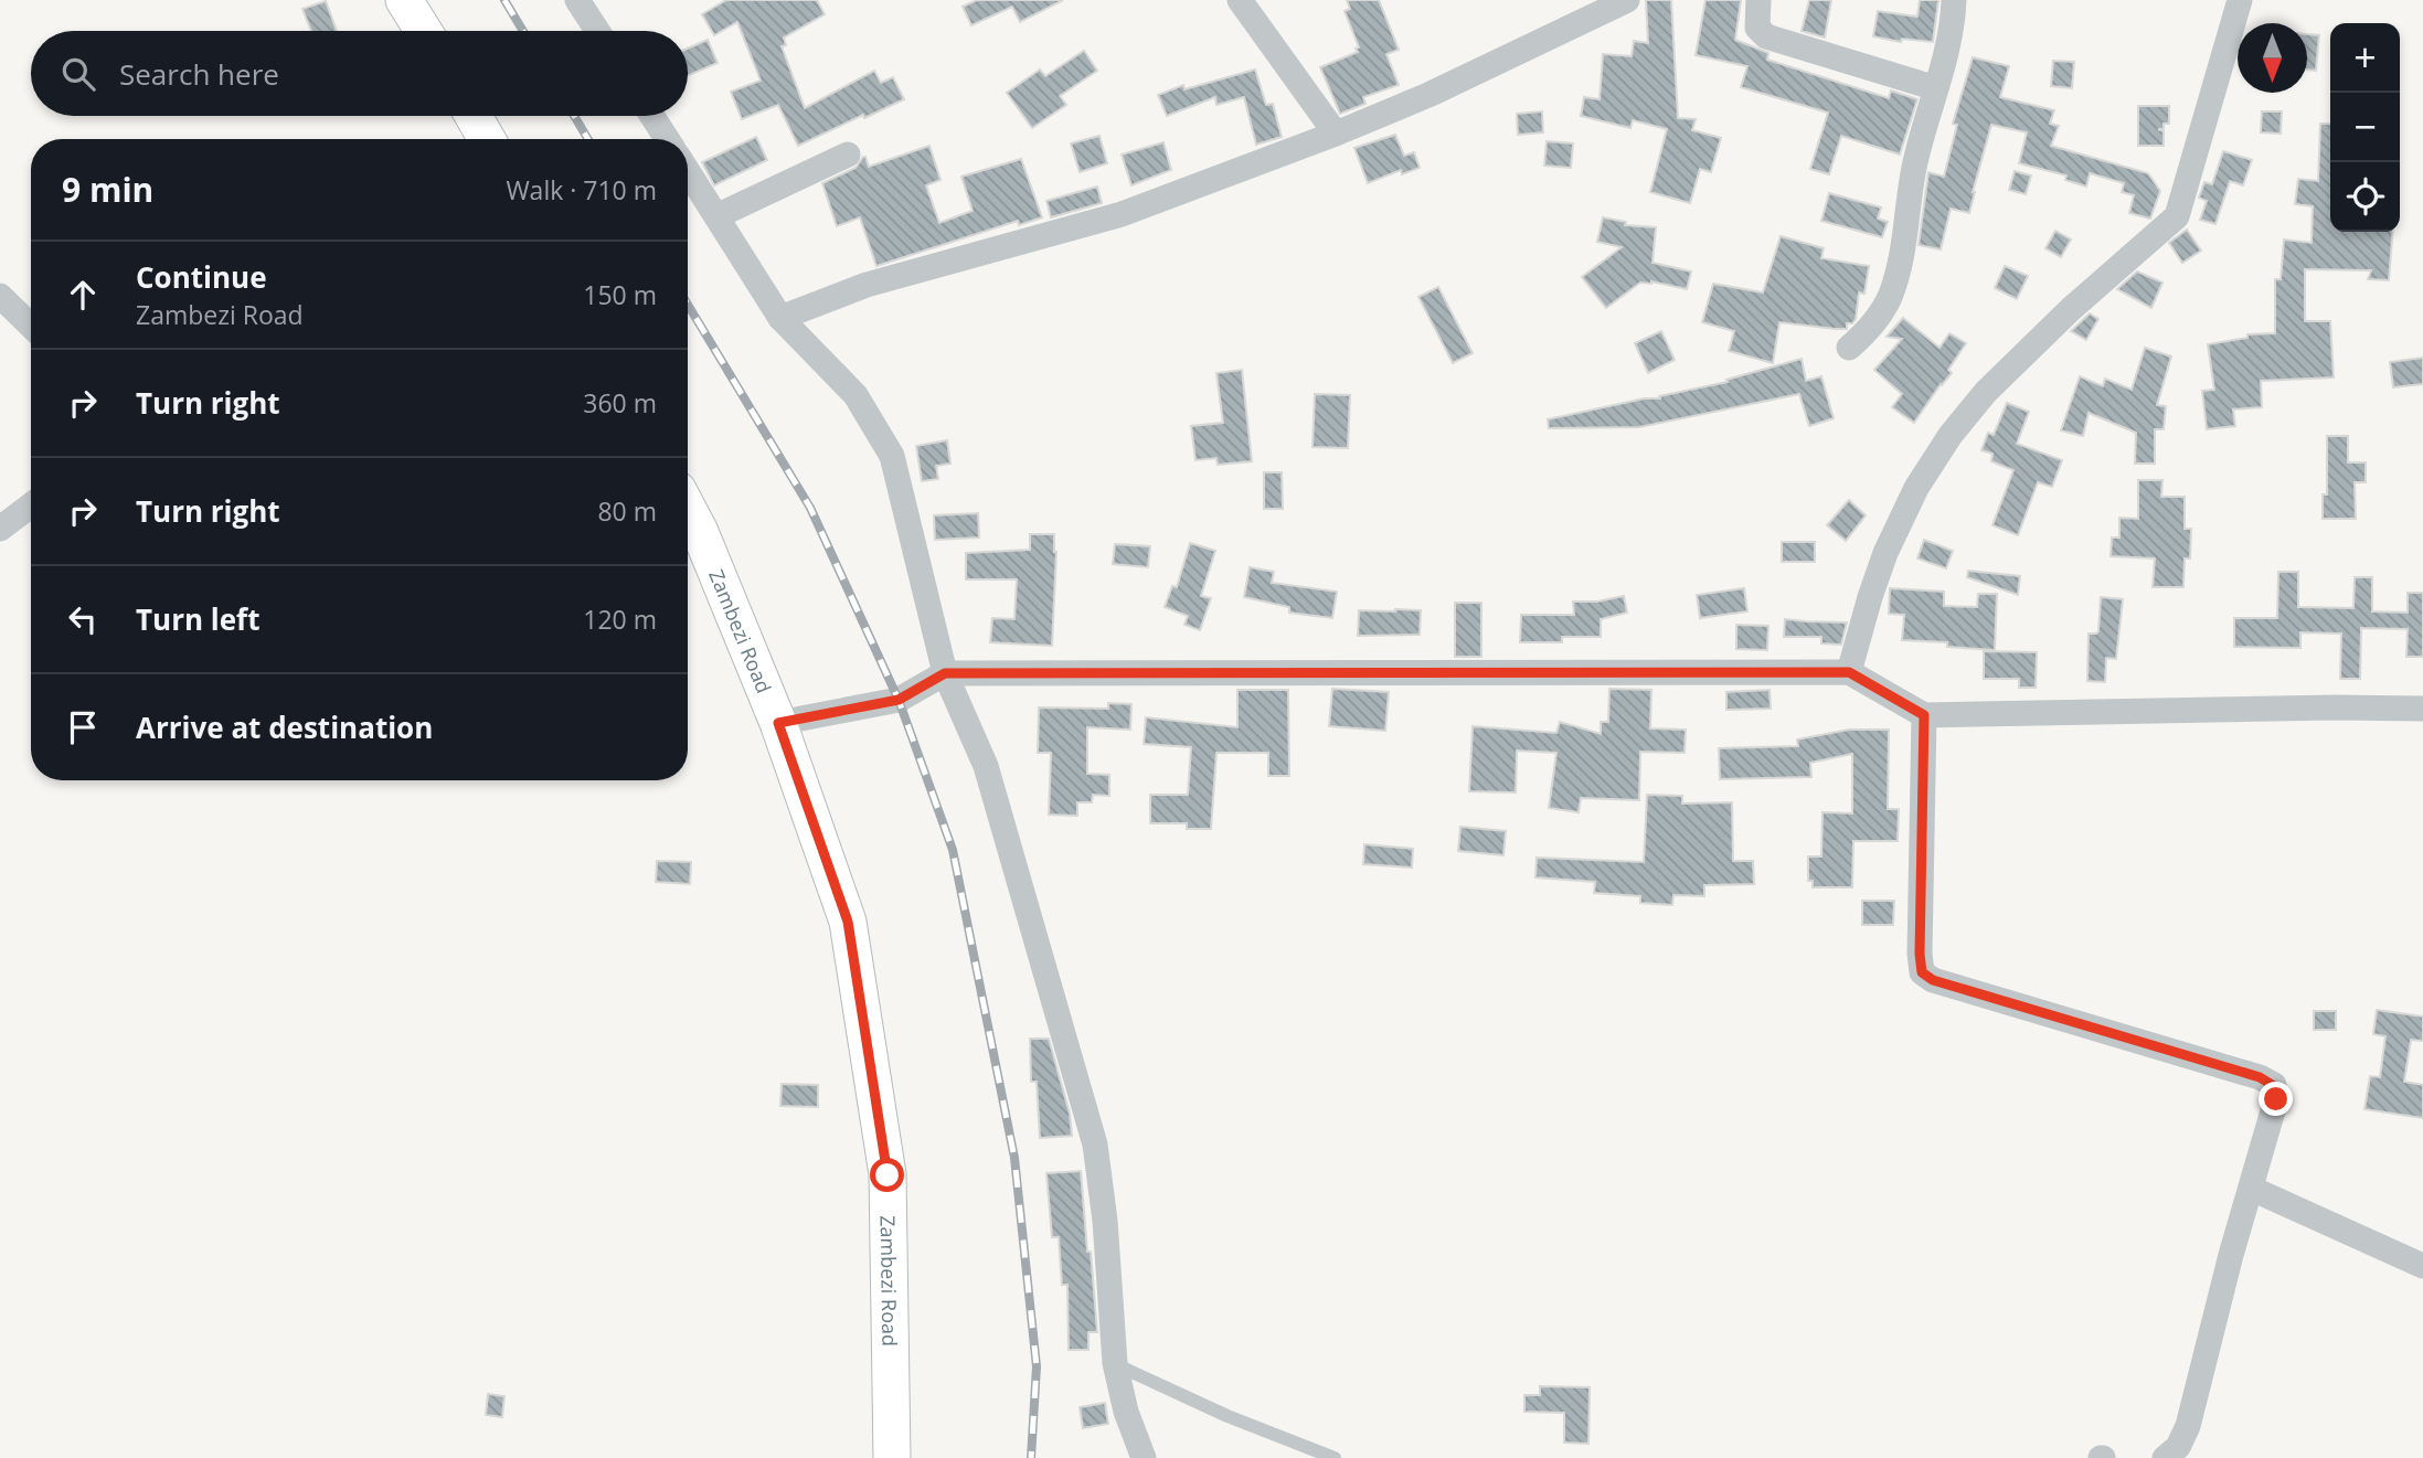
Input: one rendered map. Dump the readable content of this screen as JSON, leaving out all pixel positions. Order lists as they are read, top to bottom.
{
  "streets": {
    "main road": ["Zambezi Road"]
  },
  "north": "bottom",
  "page": {
    "map_buttons": ["+", "−"],
    "search": "Search here",
    "heading": ["9 min", "Walk · 710 m"],
    "list": [
      ["Continue", "Zambezi Road", "150 m"],
      ["Turn right", "360 m"],
      ["Turn right", "80 m"],
      ["Turn left", "120 m"],
      "Arrive at destination"
    ]
  }
}
